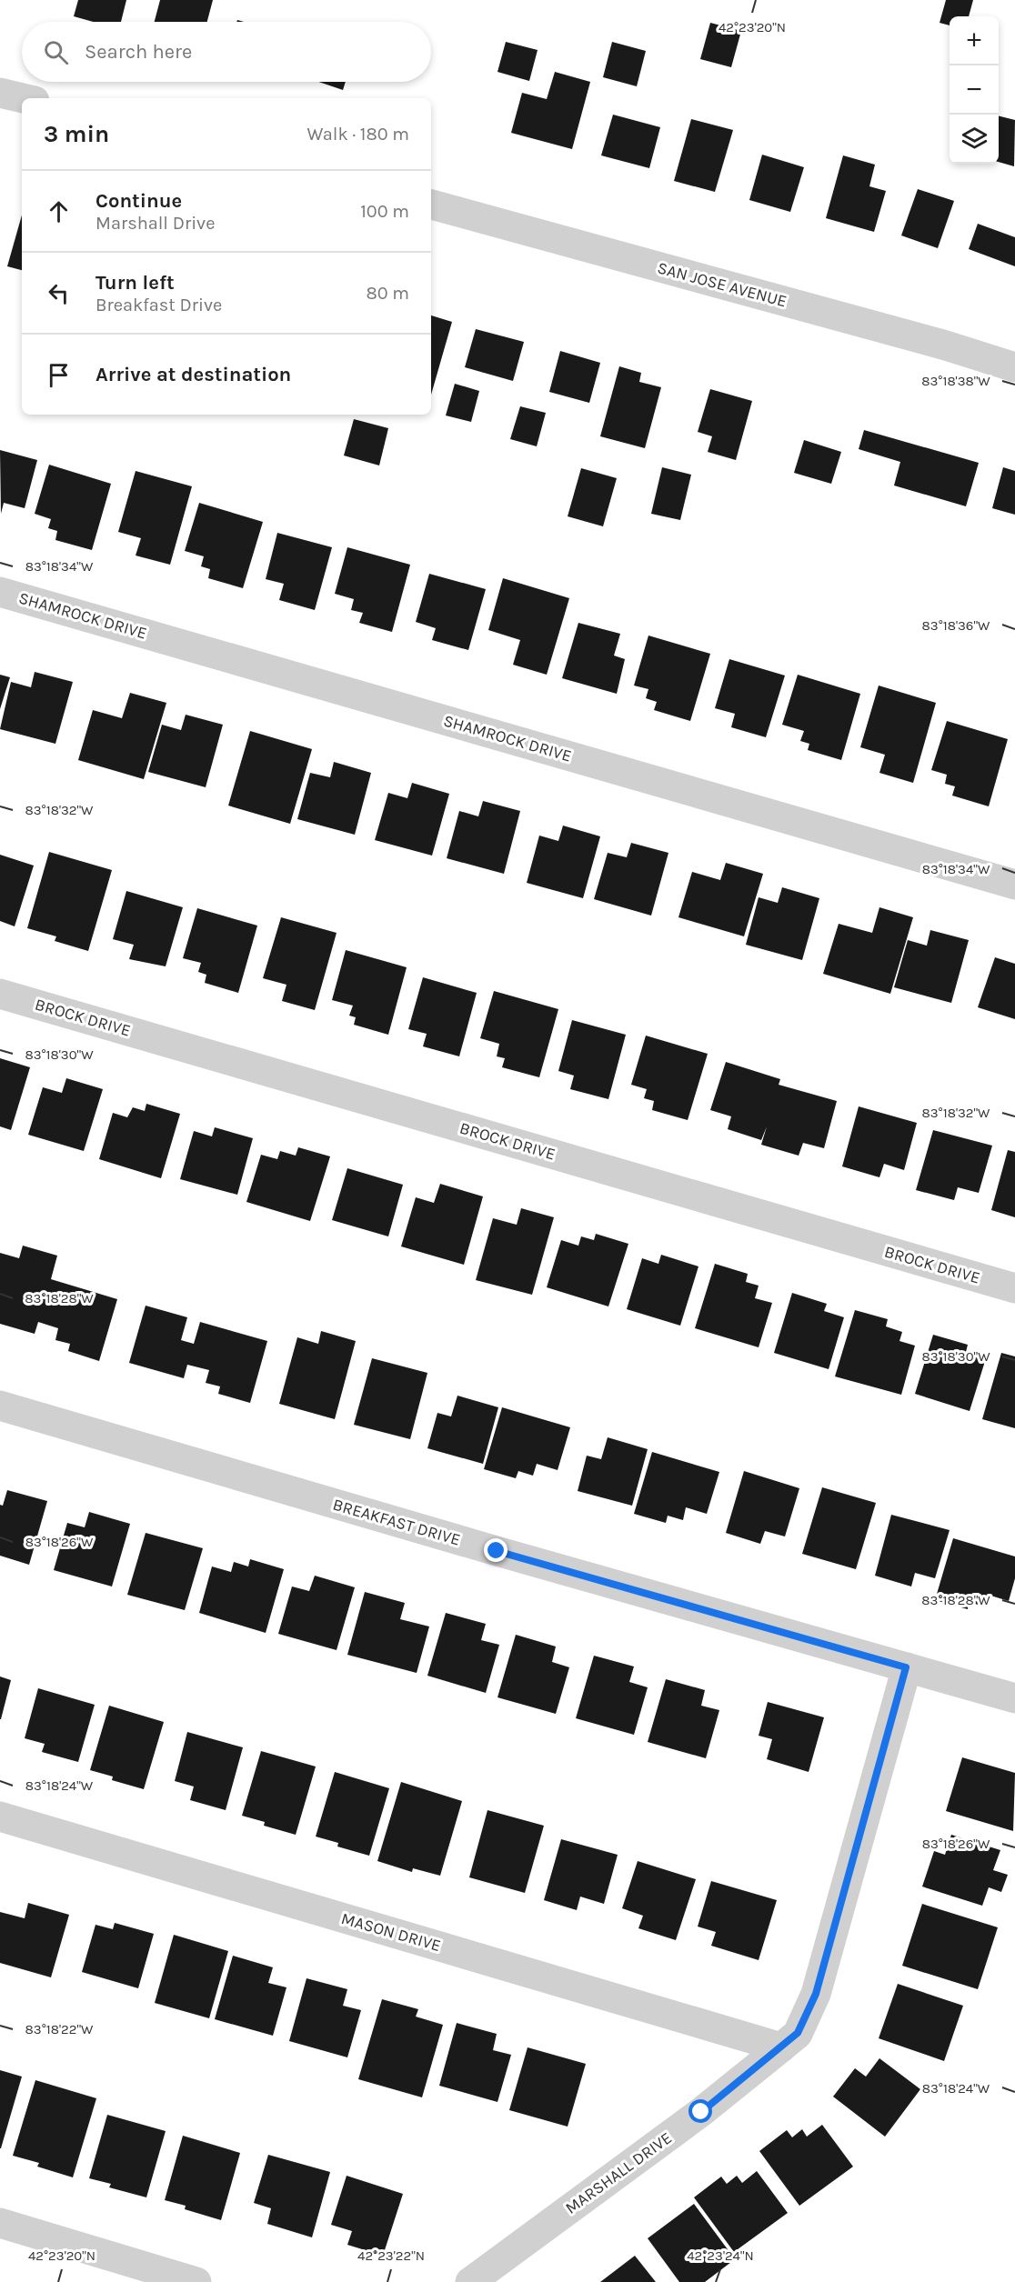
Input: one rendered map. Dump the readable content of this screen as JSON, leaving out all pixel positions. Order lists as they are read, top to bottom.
{
  "streets": {
    "street": [
      "SAN JOSE AVENUE",
      "SHAMROCK DRIVE",
      "BROCK DRIVE",
      "BREAKFAST DRIVE",
      "MASON DRIVE",
      "MARSHALL DRIVE"
    ]
  },
  "crossings": [
    ["BREAKFAST DRIVE", "MARSHALL DRIVE"],
    ["MASON DRIVE", "MARSHALL DRIVE"]
  ],
  "page": {
    "map_buttons": ["+", "−"],
    "search": "Search here",
    "heading": ["3 min", "Walk · 180 m"],
    "list": [
      ["Continue", "Marshall Drive", "100 m"],
      ["Turn left", "Breakfast Drive", "80 m"],
      "Arrive at destination"
    ]
  },
  "coordinates": [
    "42°23'20\"N",
    "83°18'38\"W",
    "83°18'34\"W",
    "83°18'36\"W",
    "83°18'32\"W",
    "83°18'30\"W",
    "83°18'28\"W",
    "83°18'26\"W",
    "83°18'24\"W",
    "83°18'22\"W",
    "42°23'22\"N",
    "42°23'24\"N"
  ]
}
